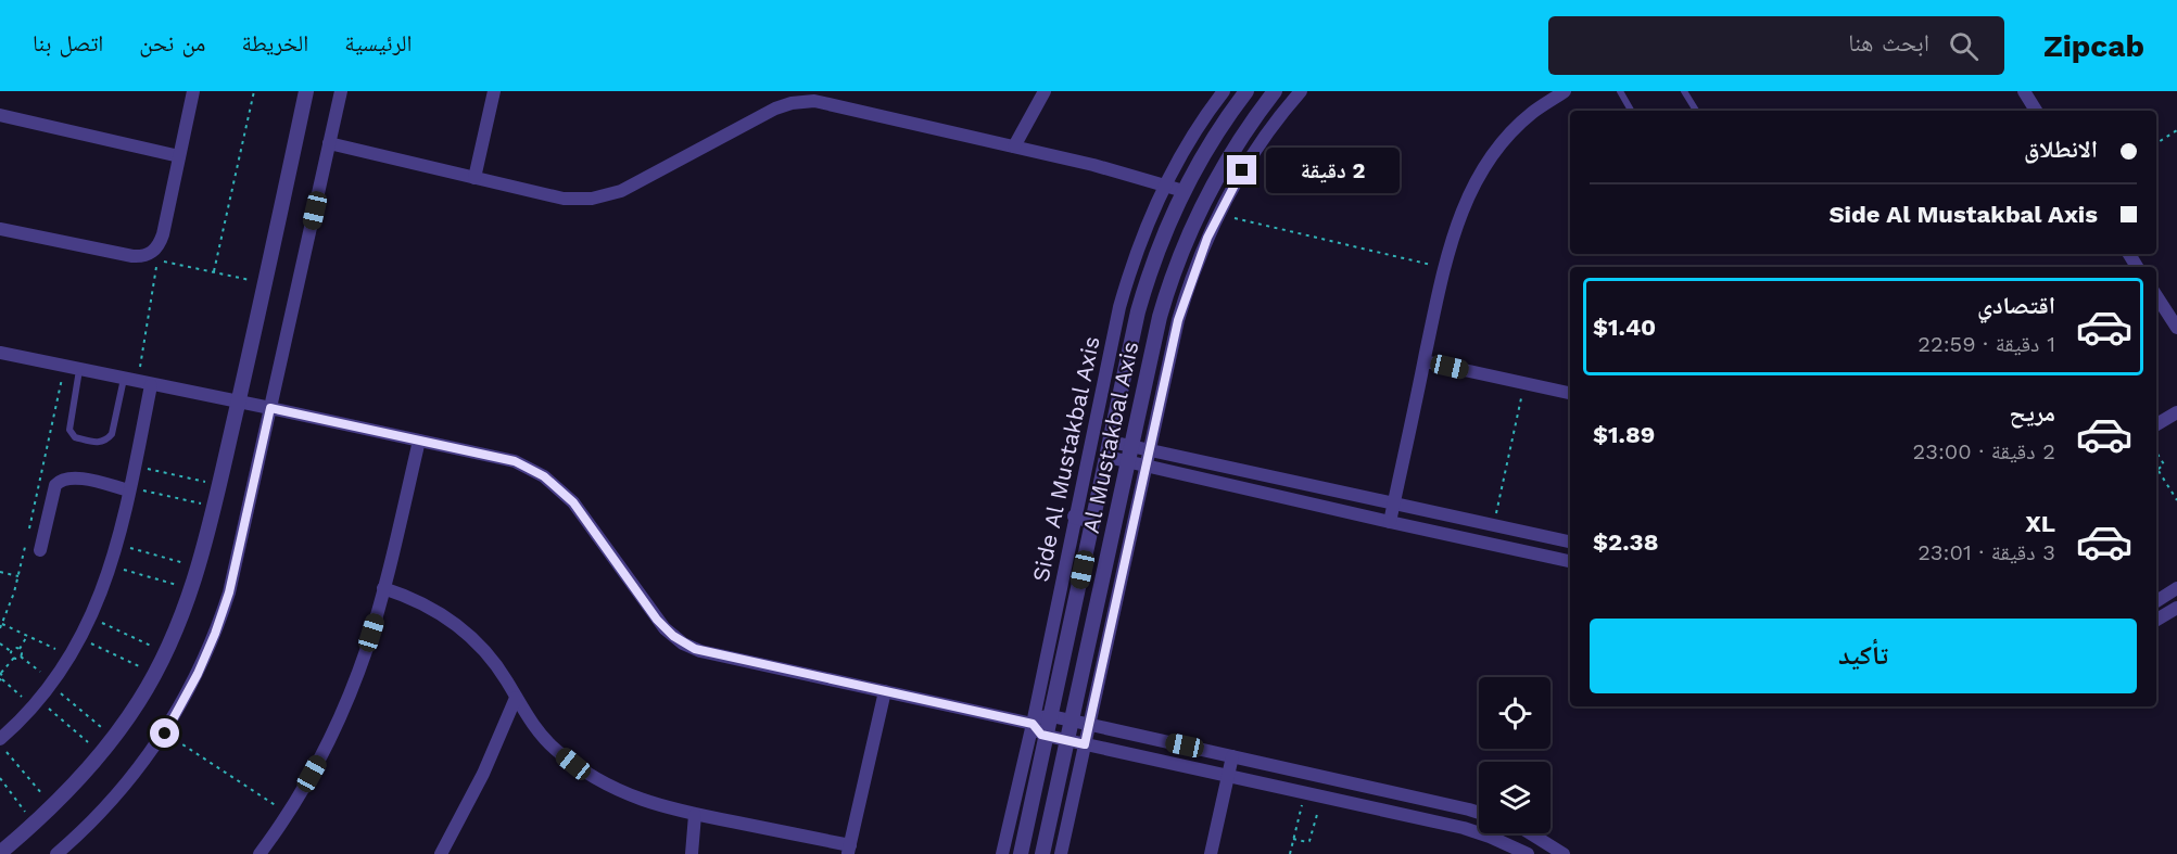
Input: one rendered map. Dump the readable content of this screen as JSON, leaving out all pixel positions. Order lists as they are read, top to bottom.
{
  "streets": {
    "street": ["Al Mustakbal Axis", "Side Al Mustakbal Axis"]
  },
  "page": {
    "header": "Zipcab",
    "search": "ابحث هنا",
    "nav": [
      "الرئيسية",
      "الخريطة",
      "من نحن",
      "اتصل بنا"
    ],
    "banner": ["الانطلاق", "Side Al Mustakbal Axis"],
    "bubble": "2 دقيقة",
    "list": [
      {
        "name": "اقتصادي",
        "note": "1 دقيقة · 22:59",
        "value": "$1.40"
      },
      {
        "name": "مريح",
        "note": "2 دقيقة · 23:00",
        "value": "$1.89"
      },
      {
        "name": "XL",
        "note": "3 دقيقة · 23:01",
        "value": "$2.38"
      }
    ],
    "buttons": "تأكيد"
  }
}
